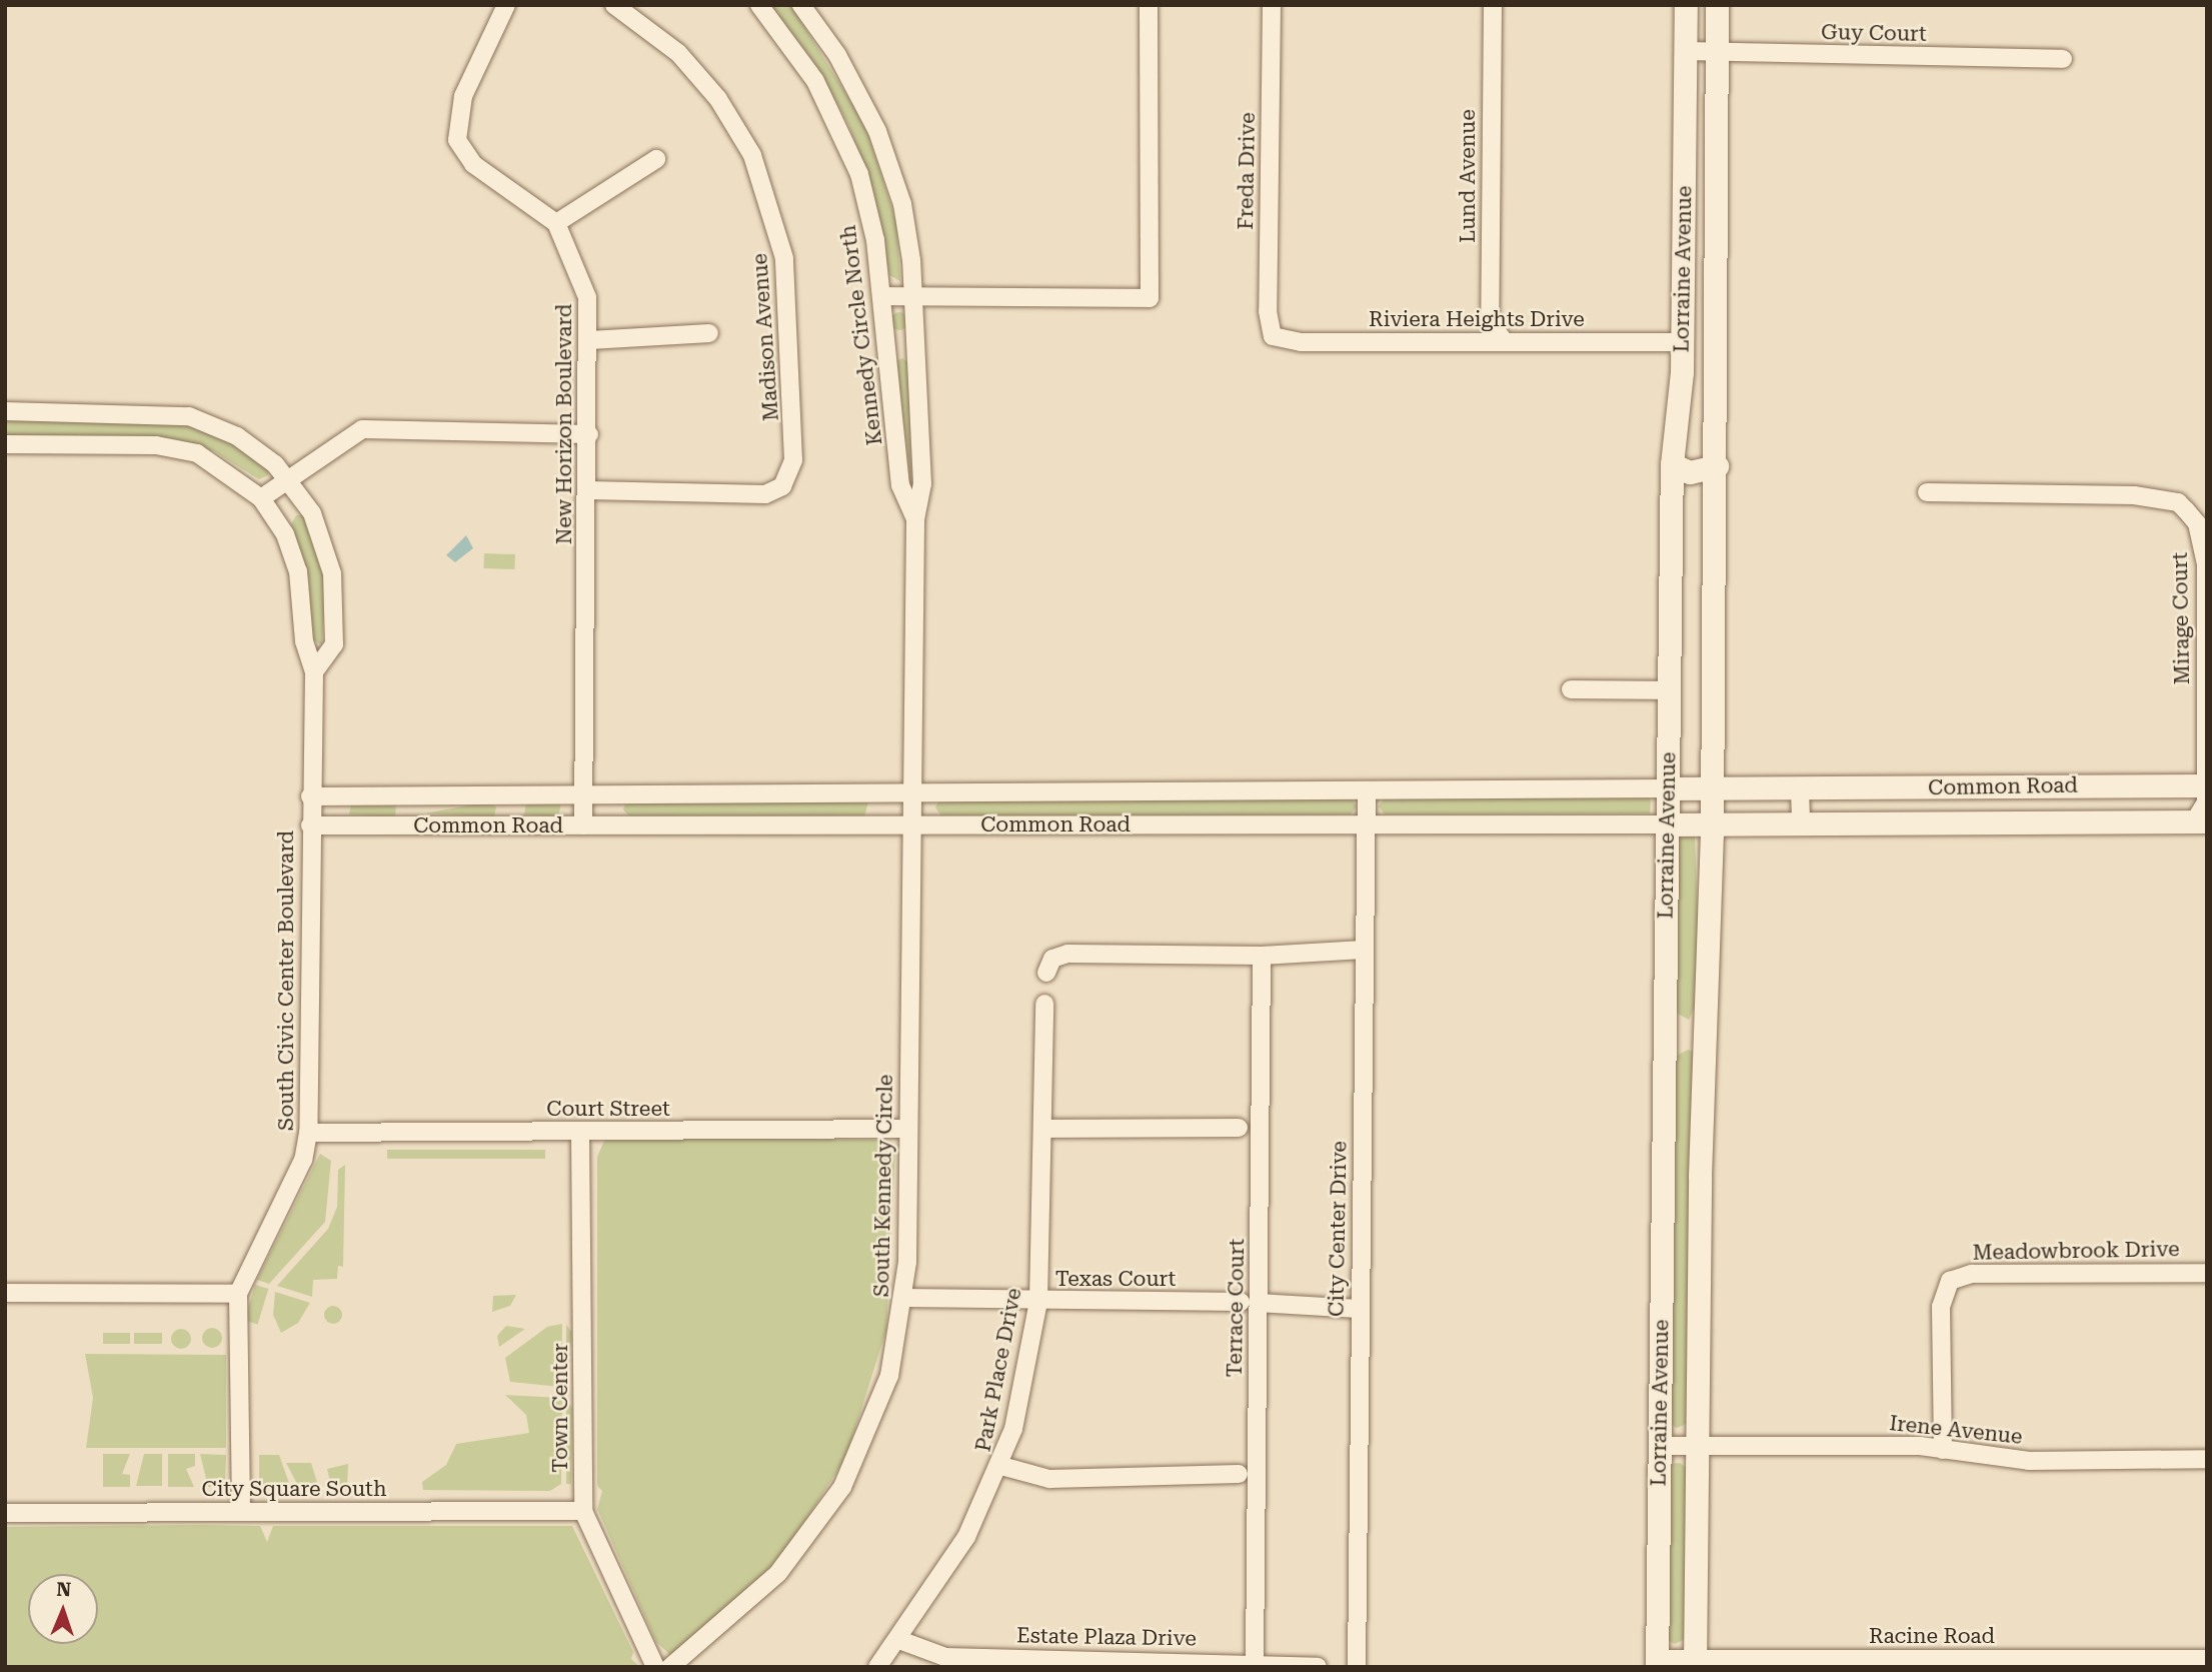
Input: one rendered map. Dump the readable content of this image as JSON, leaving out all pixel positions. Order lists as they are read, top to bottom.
{
  "streets": {
    "street": [
      "Guy Court",
      "Freda Drive",
      "Lund Avenue",
      "Lorraine Avenue",
      "Riviera Heights Drive",
      "Kennedy Circle North",
      "Madison Avenue",
      "New Horizon Boulevard",
      "Mirage Court",
      "Common Road",
      "South Civic Center Boulevard",
      "Court Street",
      "South Kennedy Circle",
      "City Center Drive",
      "Meadowbrook Drive",
      "Texas Court",
      "Terrace Court",
      "Park Place Drive",
      "Town Center",
      "Irene Avenue",
      "City Square South",
      "Racine Road",
      "Estate Plaza Drive"
    ]
  },
  "crossings": [
    ["Guy Court", "Lorraine Avenue"],
    ["Freda Drive", "Riviera Heights Drive"],
    ["Lund Avenue", "Riviera Heights Drive"],
    ["Lorraine Avenue", "Riviera Heights Drive"],
    ["Lorraine Avenue", "Common Road"],
    ["Lorraine Avenue", "Irene Avenue"],
    ["Lorraine Avenue", "Racine Road"],
    ["Kennedy Circle North", "Common Road"],
    ["Kennedy Circle North", "South Kennedy Circle"],
    ["Madison Avenue", "New Horizon Boulevard"],
    ["New Horizon Boulevard", "Common Road"],
    ["Mirage Court", "Common Road"],
    ["Common Road", "South Civic Center Boulevard"],
    ["Common Road", "South Kennedy Circle"],
    ["Common Road", "City Center Drive"],
    ["South Civic Center Boulevard", "Court Street"],
    ["Court Street", "South Kennedy Circle"],
    ["Court Street", "Town Center"],
    ["South Kennedy Circle", "Texas Court"],
    ["City Center Drive", "Texas Court"],
    ["Meadowbrook Drive", "Irene Avenue"],
    ["Texas Court", "Terrace Court"],
    ["Texas Court", "Park Place Drive"],
    ["Terrace Court", "Estate Plaza Drive"],
    ["Park Place Drive", "Estate Plaza Drive"],
    ["Town Center", "City Square South"]
  ],
  "north": "top"
}
